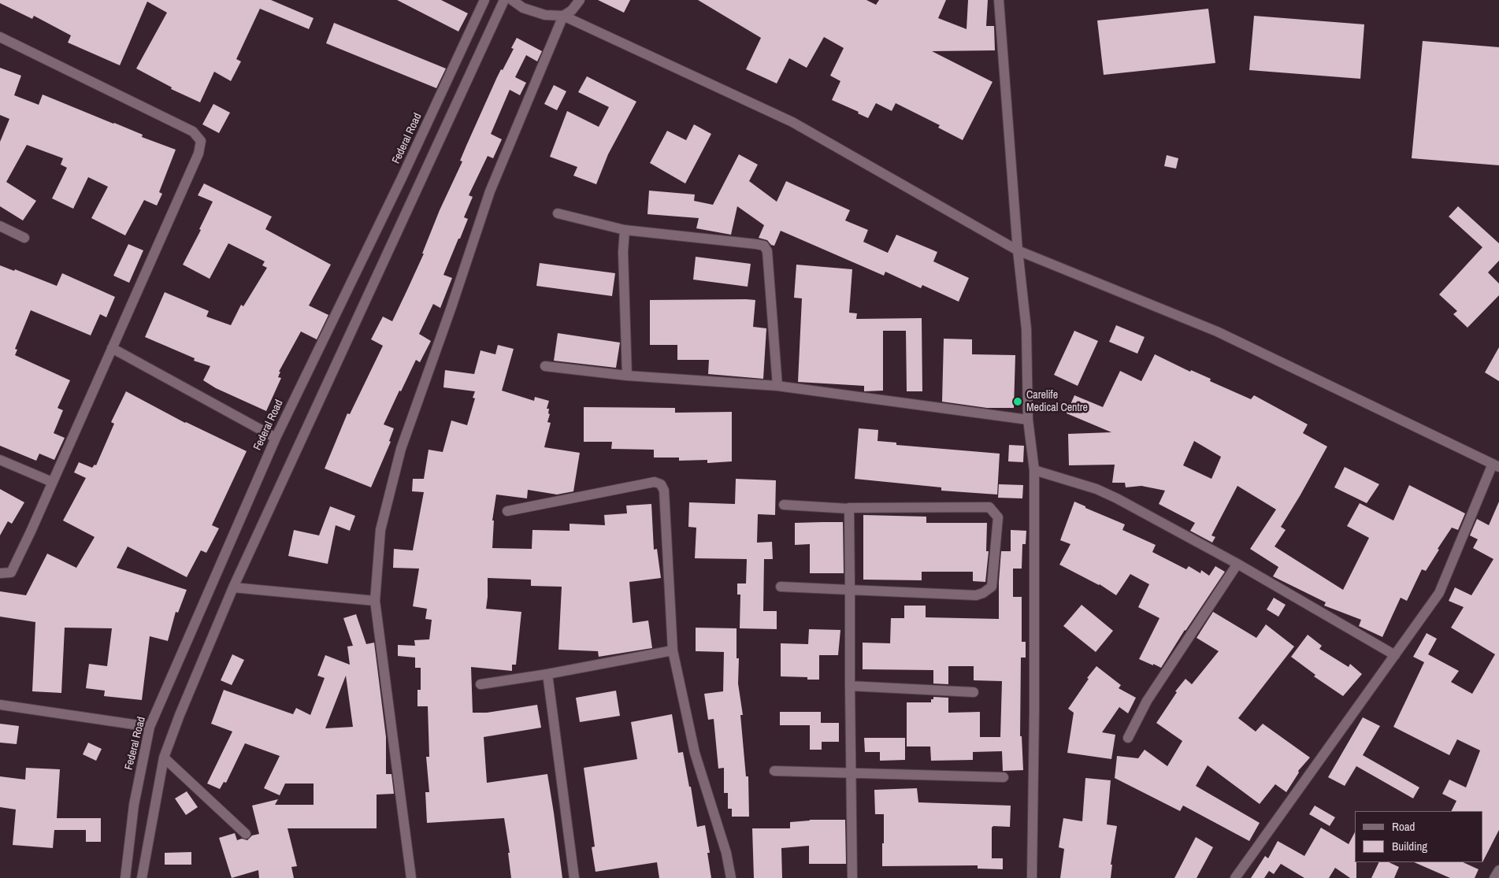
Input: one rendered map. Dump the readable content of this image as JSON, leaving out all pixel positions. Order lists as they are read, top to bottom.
{
  "streets": {
    "street": ["Federal Road"]
  },
  "places": ["Carelife Medical Centre"],
  "legend": ["Road", "Building"]
}
